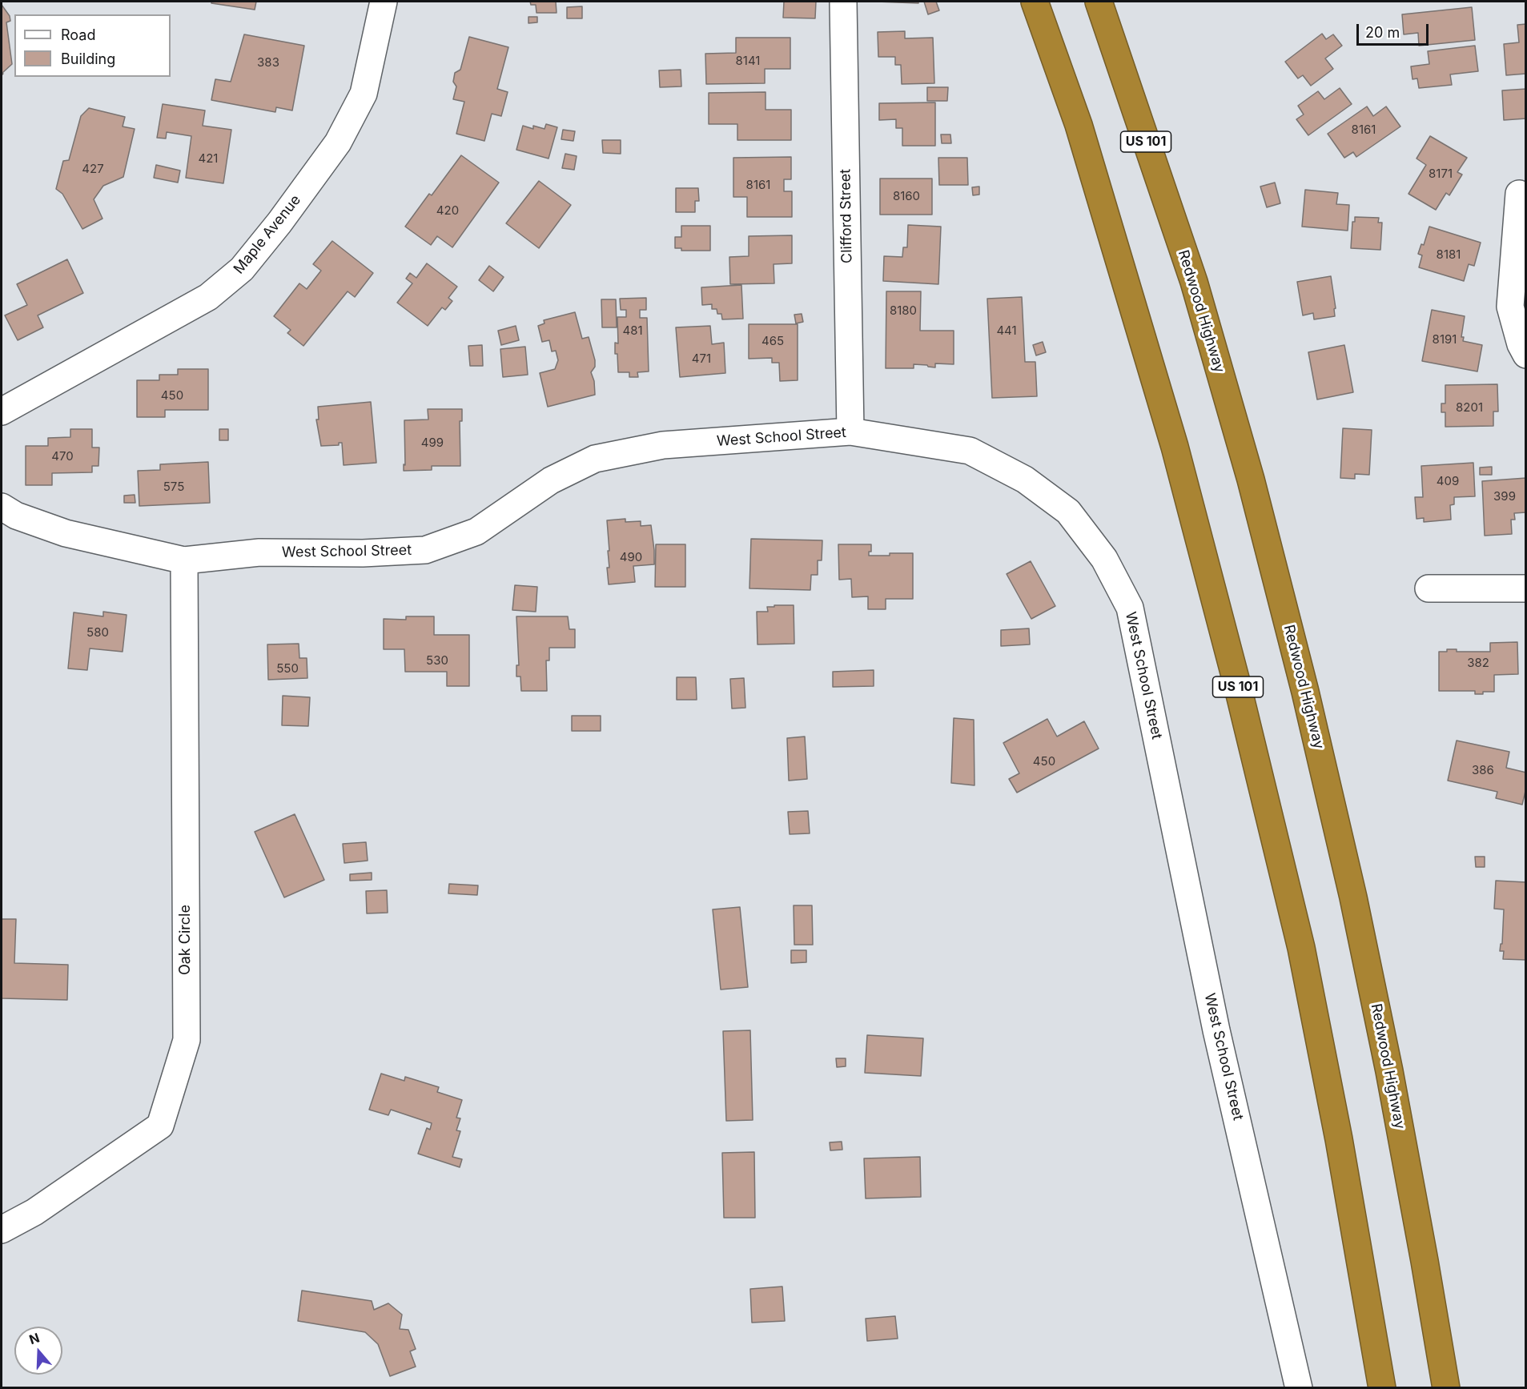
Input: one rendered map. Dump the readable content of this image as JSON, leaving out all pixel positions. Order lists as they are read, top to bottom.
{
  "streets": {
    "highway": ["US 101", "Redwood Highway"],
    "street": [
      "Clifford Street",
      "Maple Avenue",
      "West School Street",
      "Oak Circle"
    ]
  },
  "crossings": [
    ["Clifford Street", "West School Street"],
    ["West School Street", "Oak Circle"]
  ],
  "house_numbers": [
    "8141",
    "383",
    "8161",
    "421",
    "427",
    "8171",
    "8161",
    "8160",
    "420",
    "8181",
    "8180",
    "481",
    "441",
    "8191",
    "465",
    "471",
    "450",
    "8201",
    "499",
    "470",
    "409",
    "575",
    "399",
    "490",
    "580",
    "530",
    "382",
    "550",
    "450",
    "386"
  ],
  "legend": ["Road", "Building"],
  "scale_bar": "20 m",
  "north": "top"
}
